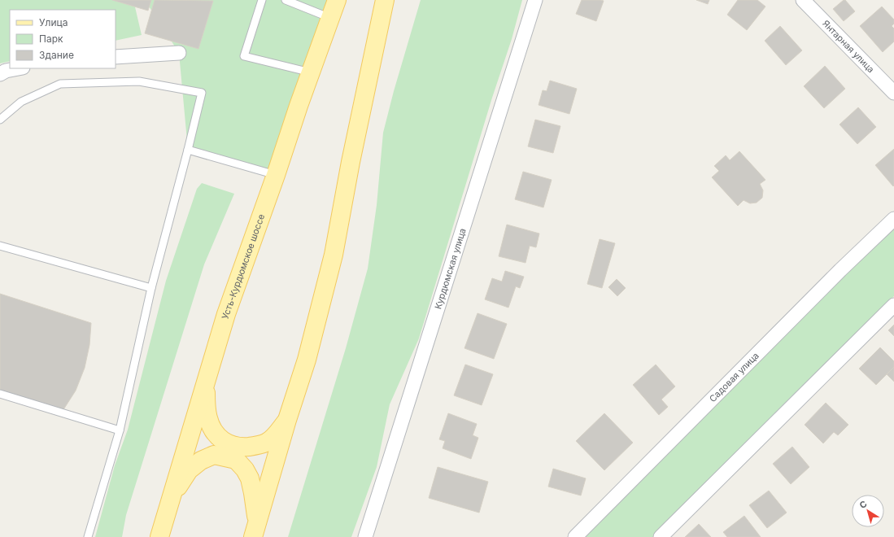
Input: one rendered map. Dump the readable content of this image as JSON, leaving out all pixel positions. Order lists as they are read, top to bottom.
{
  "streets": {
    "main road": ["Усть-Курдюмское шоссе"],
    "street": ["Янтарная улица", "Курдюмская улица", "Садовая улица"]
  },
  "legend": ["Улица", "Парк", "Здание"],
  "north": "top left"
}
